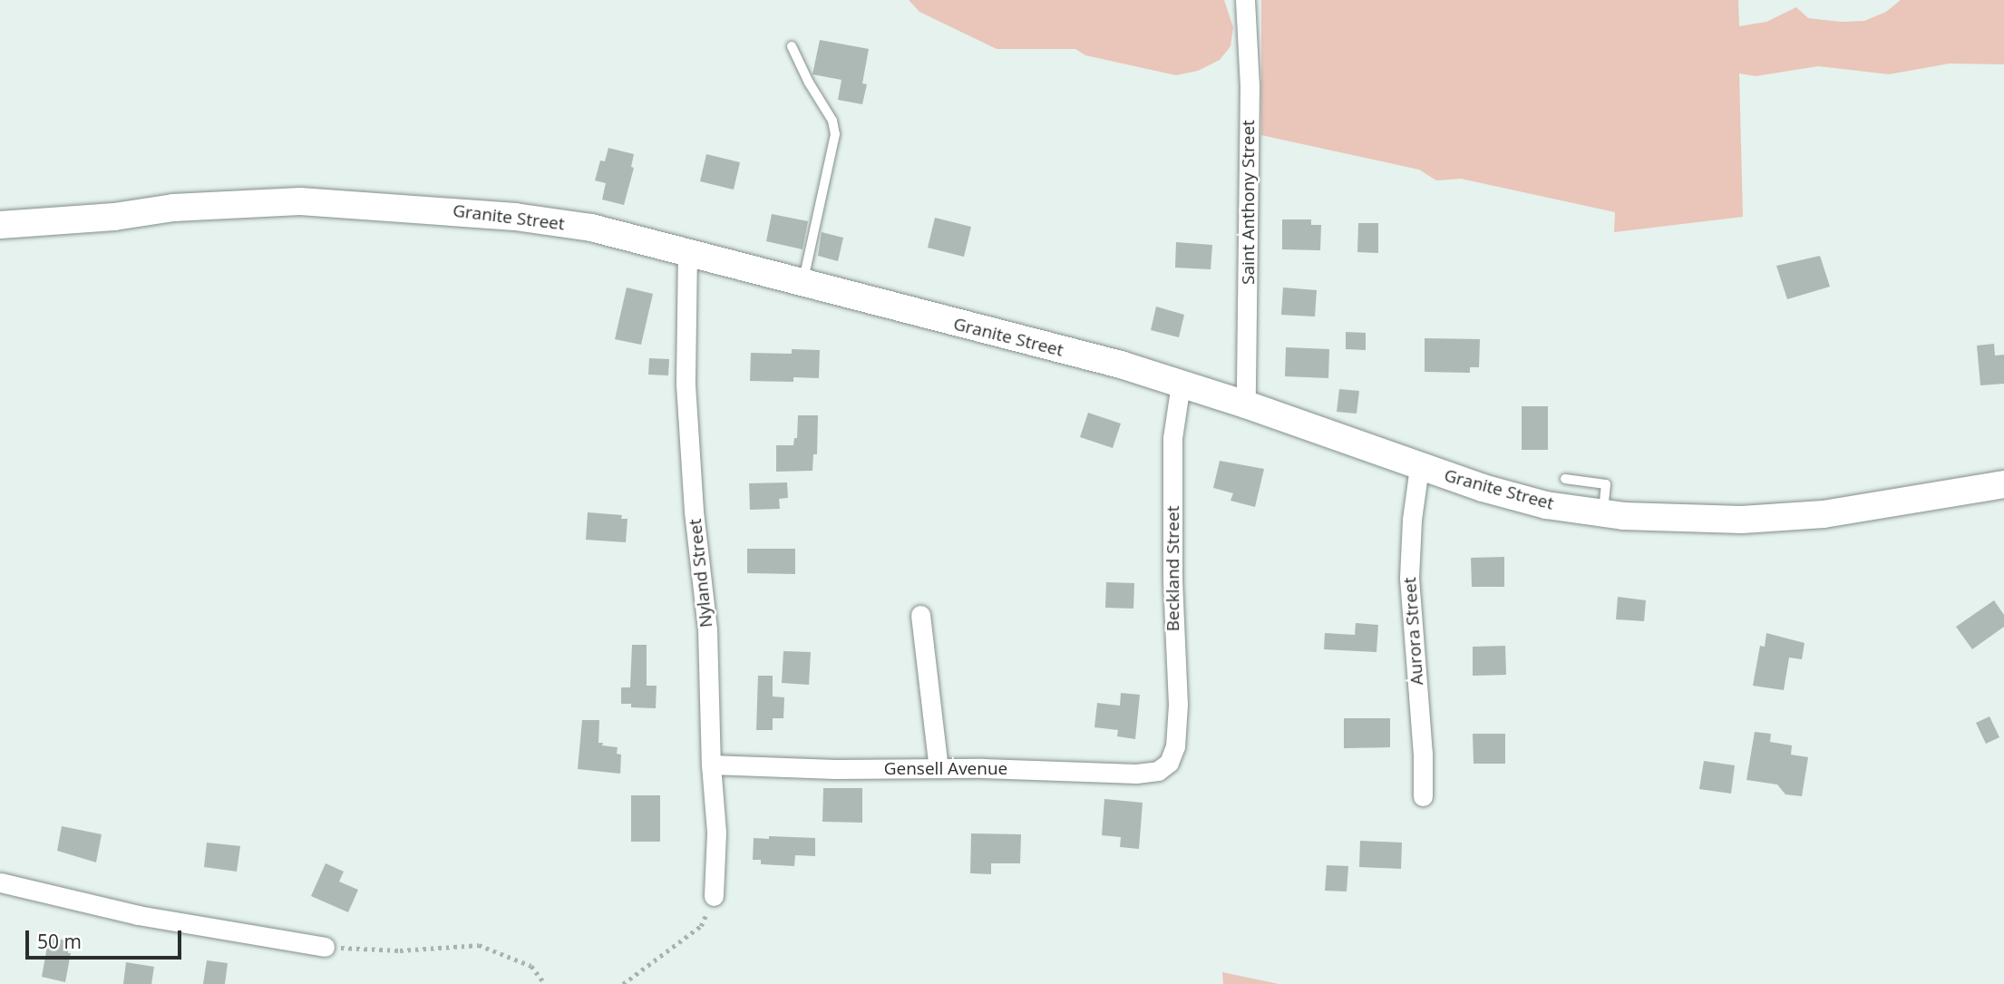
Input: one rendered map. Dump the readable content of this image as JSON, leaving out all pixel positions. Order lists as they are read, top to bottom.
{
  "streets": {
    "street": [
      "Saint Anthony Street",
      "Granite Street",
      "Beckland Street",
      "Nyland Street",
      "Aurora Street",
      "Gensell Avenue"
    ]
  },
  "crossings": [
    ["Saint Anthony Street", "Granite Street"],
    ["Granite Street", "Beckland Street"],
    ["Granite Street", "Nyland Street"],
    ["Granite Street", "Aurora Street"],
    ["Beckland Street", "Gensell Avenue"],
    ["Nyland Street", "Gensell Avenue"]
  ],
  "scale_bar": "50 m"
}
